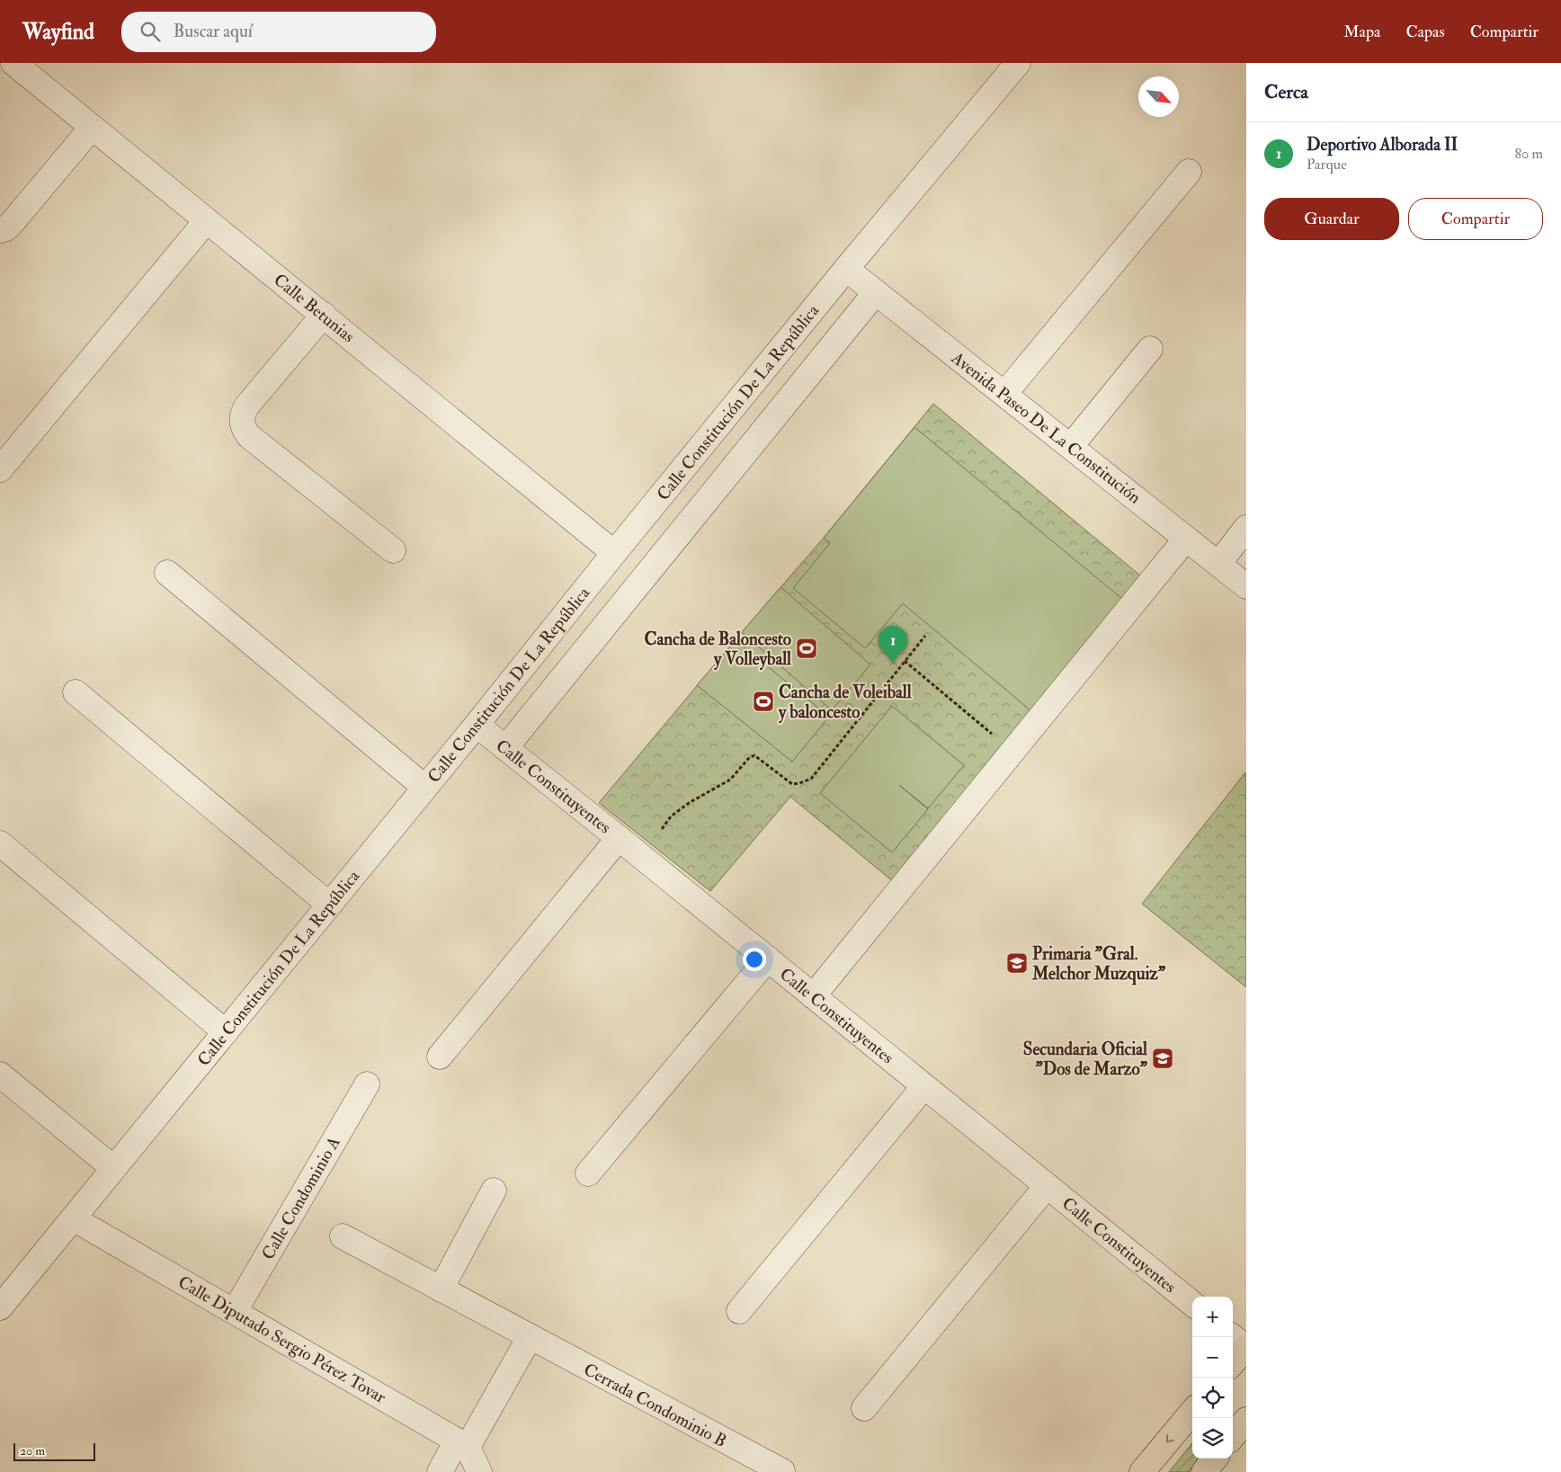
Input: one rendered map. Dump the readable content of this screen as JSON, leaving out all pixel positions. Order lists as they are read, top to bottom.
{
  "streets": {
    "street": [
      "Calle Betunias",
      "Calle Constitución De La República",
      "Avenida Paseo De La Constitución",
      "Calle Constituyentes",
      "Calle Condominio A",
      "Calle Diputado Sergio Pérez Tovar",
      "Cerrada Condominio B"
    ]
  },
  "crossings": [
    ["Calle Betunias", "Calle Constitución De La República"],
    ["Calle Constitución De La República", "Avenida Paseo De La Constitución"],
    ["Calle Constitución De La República", "Calle Constituyentes"],
    ["Calle Constitución De La República", "Calle Diputado Sergio Pérez Tovar"],
    ["Calle Condominio A", "Calle Diputado Sergio Pérez Tovar"]
  ],
  "places": {
    "sports": ["Cancha de Baloncesto y Volleyball", "Cancha de Voleiball y baloncesto"],
    "school or university": ["Primaria \"Gral. Melchor Muzquiz\"", "Secundaria Oficial \"Dos de Marzo\""]
  },
  "scale_bar": "20 m",
  "north": "bottom right",
  "page": {
    "header": "Wayfind",
    "search": "Buscar aquí",
    "nav": ["Mapa", "Capas", "Compartir"],
    "heading": "Cerca",
    "list": [
      {
        "mark": "1",
        "name": "Deportivo Alborada II",
        "note": "Parque",
        "value": "80 m"
      }
    ],
    "buttons": ["Guardar", "Compartir"],
    "pins": "1",
    "map_buttons": ["+", "−"],
    "scale": "20 m"
  }
}
